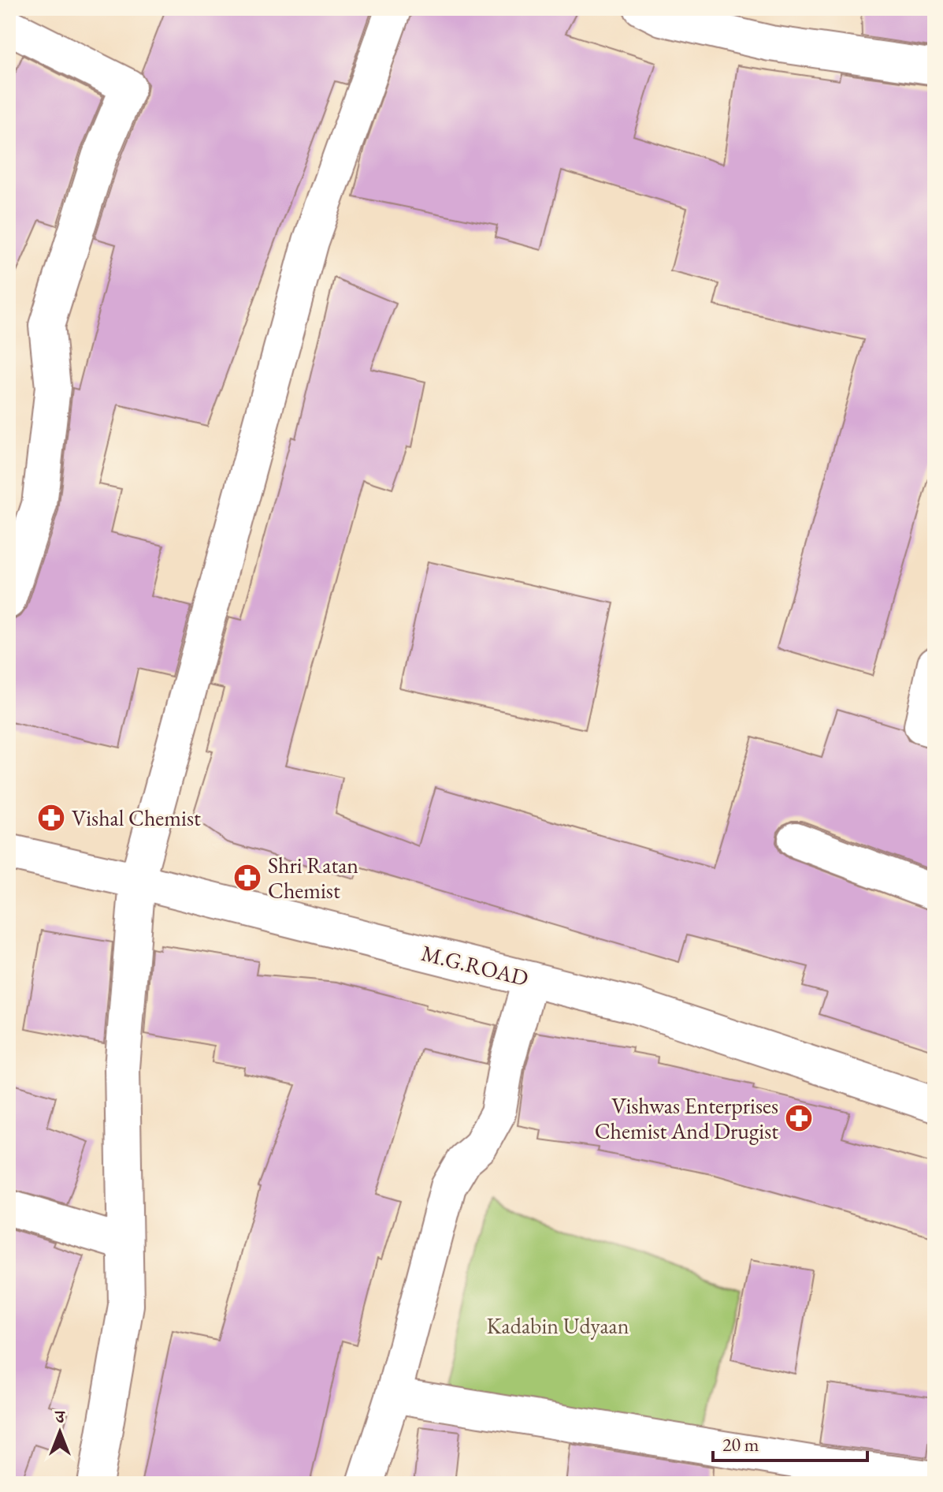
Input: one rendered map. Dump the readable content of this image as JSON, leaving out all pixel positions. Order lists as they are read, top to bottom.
{
  "streets": {
    "street": ["M.G.ROAD"]
  },
  "parks": ["Kadabin Udyaan"],
  "places": {
    "pharmacy": ["Vishal Chemist", "Shri Ratan Chemist", "Vishwas Enterprises Chemist And Drugist"]
  },
  "scale_bar": "20 m",
  "north": "top"
}
